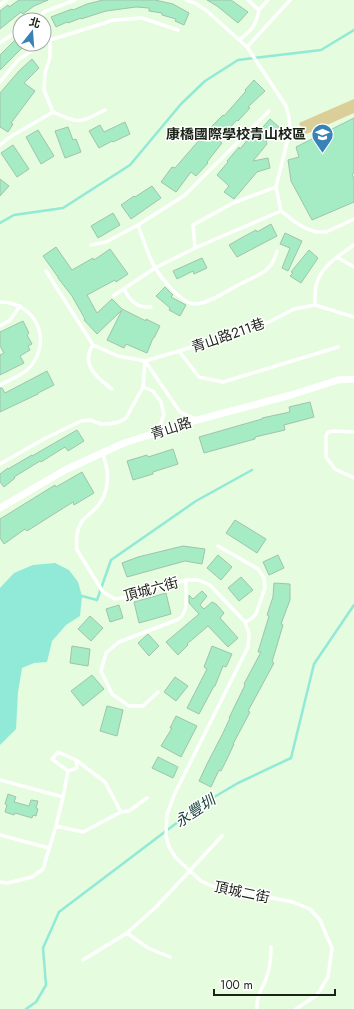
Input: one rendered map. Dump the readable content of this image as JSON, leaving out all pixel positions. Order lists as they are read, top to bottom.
{
  "streets": {
    "street": ["青山路"],
    "lane": ["青山路211巷", "頂城六街", "頂城二街"]
  },
  "crossings": [
    ["青山路", "頂城六街"],
    ["頂城六街", "頂城二街"]
  ],
  "water": ["永豐圳"],
  "places": {
    "school or university": ["康橋國際學校青山校區"]
  },
  "scale_bar": "100 m",
  "north": "top"
}
